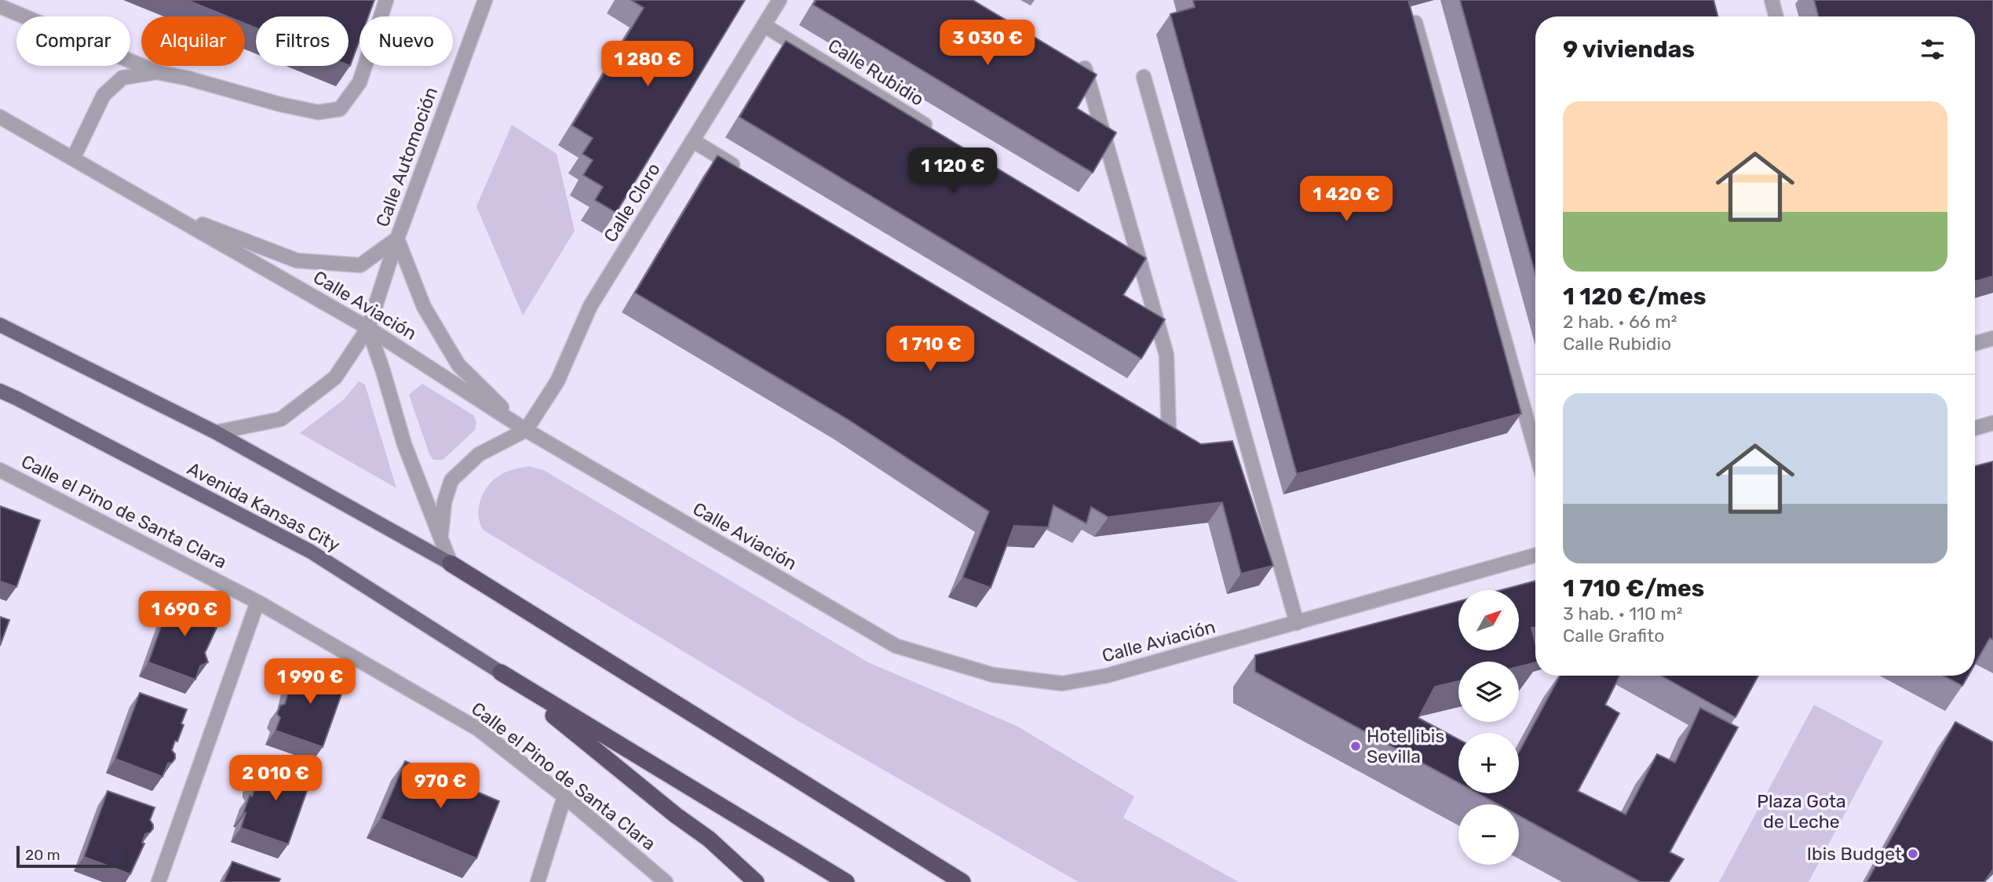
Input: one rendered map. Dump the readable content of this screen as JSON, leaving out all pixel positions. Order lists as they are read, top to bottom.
{
  "streets": {
    "main road": ["Avenida Kansas City"],
    "street": [
      "Calle Rubidio",
      "Calle Automoción",
      "Calle Cloro",
      "Calle Aviación",
      "Calle el Pino de Santa Clara"
    ]
  },
  "crossings": [
    ["Calle Rubidio", "Calle Cloro"],
    ["Calle Automoción", "Calle Aviación"],
    ["Calle Cloro", "Calle Aviación"]
  ],
  "parks": ["Plaza Gota de Leche"],
  "places": ["Hotel ibis Sevilla", "Ibis Budget"],
  "scale_bar": "20 m",
  "north": "top right",
  "page": {
    "chip": [
      "Comprar",
      "Alquilar",
      "Filtros",
      "Nuevo"
    ],
    "heading": "9 viviendas",
    "price": [
      "3 030 €",
      "1 280 €",
      "1 120 €",
      "1 420 €",
      "1 710 €",
      "1 690 €",
      "1 990 €",
      "2 010 €",
      "970 €"
    ],
    "list": [
      {
        "name": "1 120 €/mes",
        "note": "2 hab. · 66 m² · Calle Rubidio"
      },
      {
        "name": "1 710 €/mes",
        "note": "3 hab. · 110 m² · Calle Grafito"
      }
    ],
    "map_buttons": ["+", "−"],
    "scale": "20 m"
  }
}
